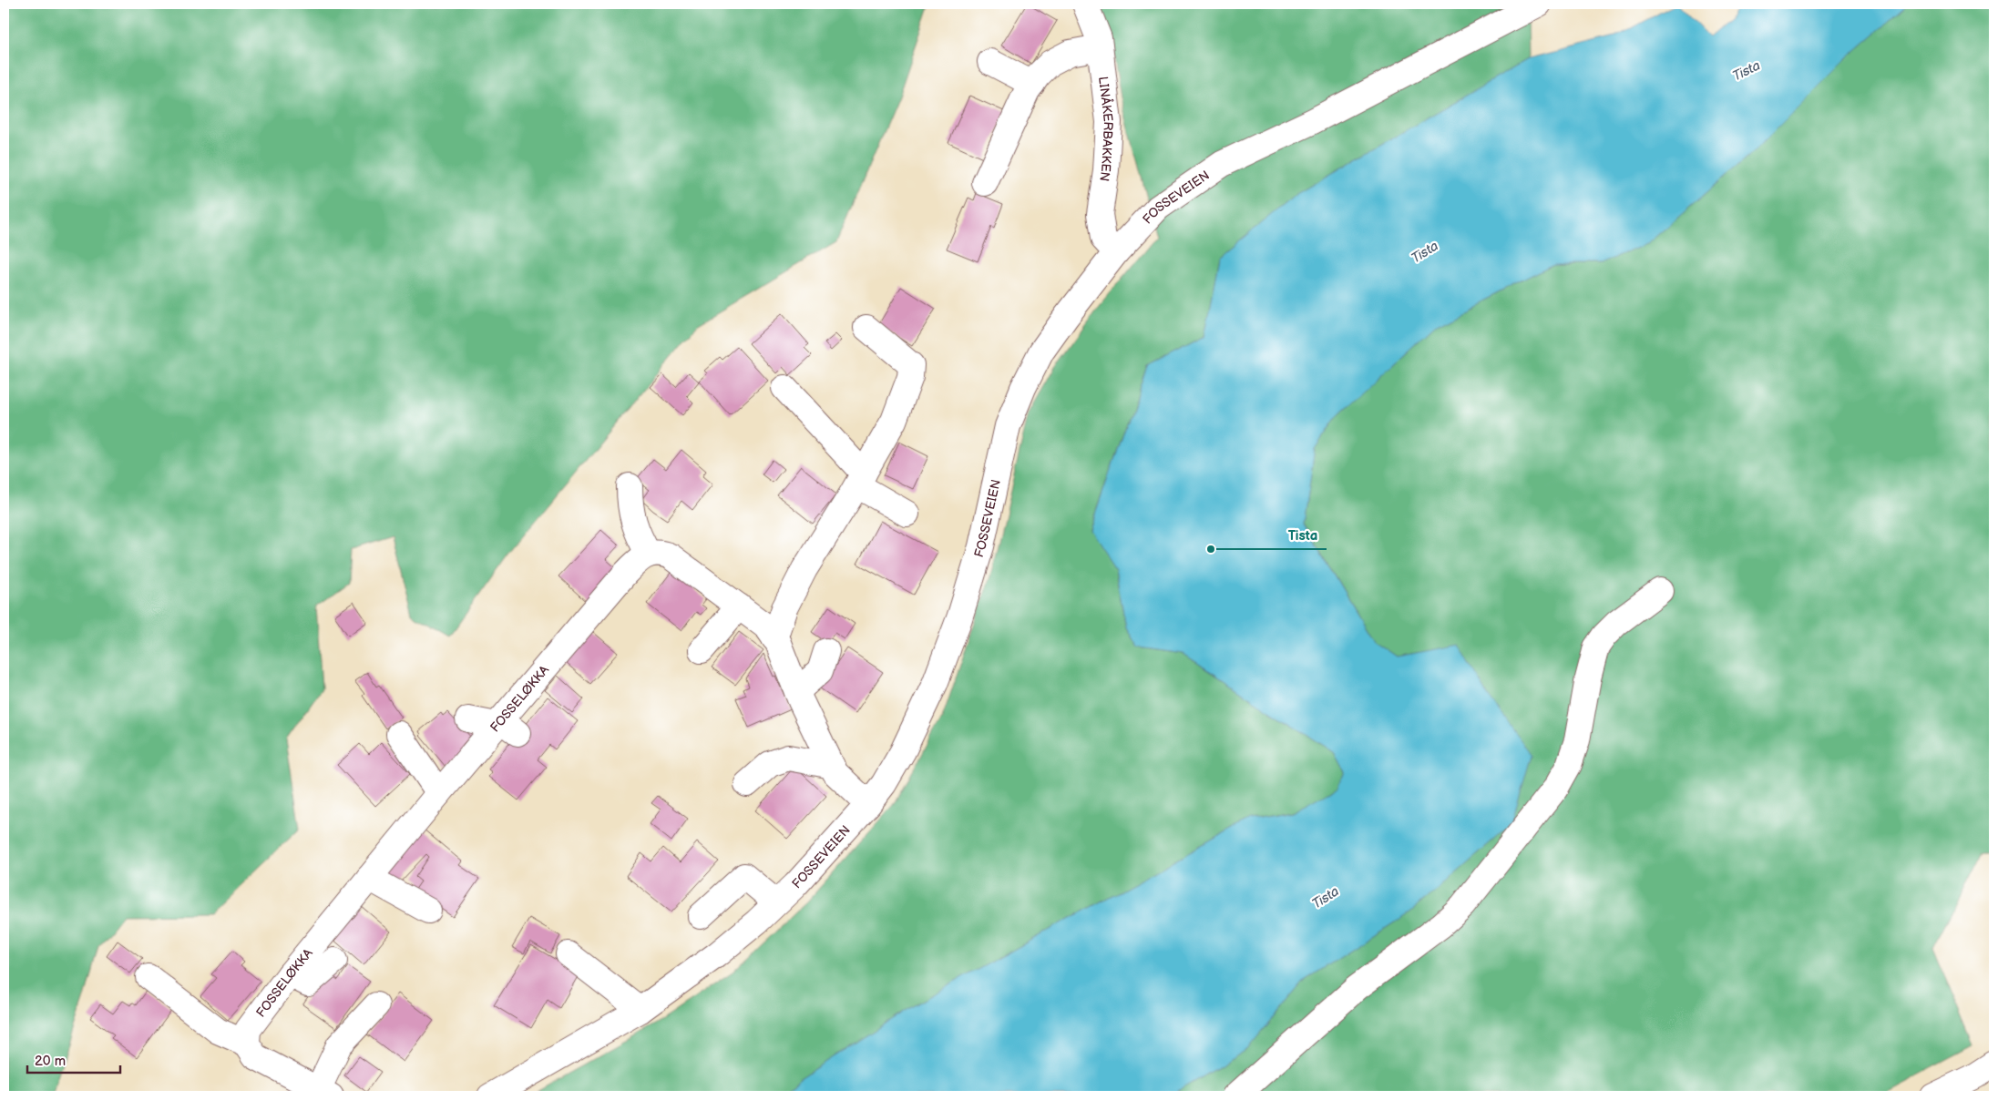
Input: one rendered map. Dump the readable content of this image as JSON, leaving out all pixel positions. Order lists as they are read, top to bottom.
{
  "streets": {
    "street": ["LINÅKERBAKKEN", "FOSSEVEIEN", "FOSSELØKKA"]
  },
  "crossings": [
    ["LINÅKERBAKKEN", "FOSSEVEIEN"]
  ],
  "water": ["Tista"],
  "places": ["Tista"],
  "scale_bar": "20 m"
}
